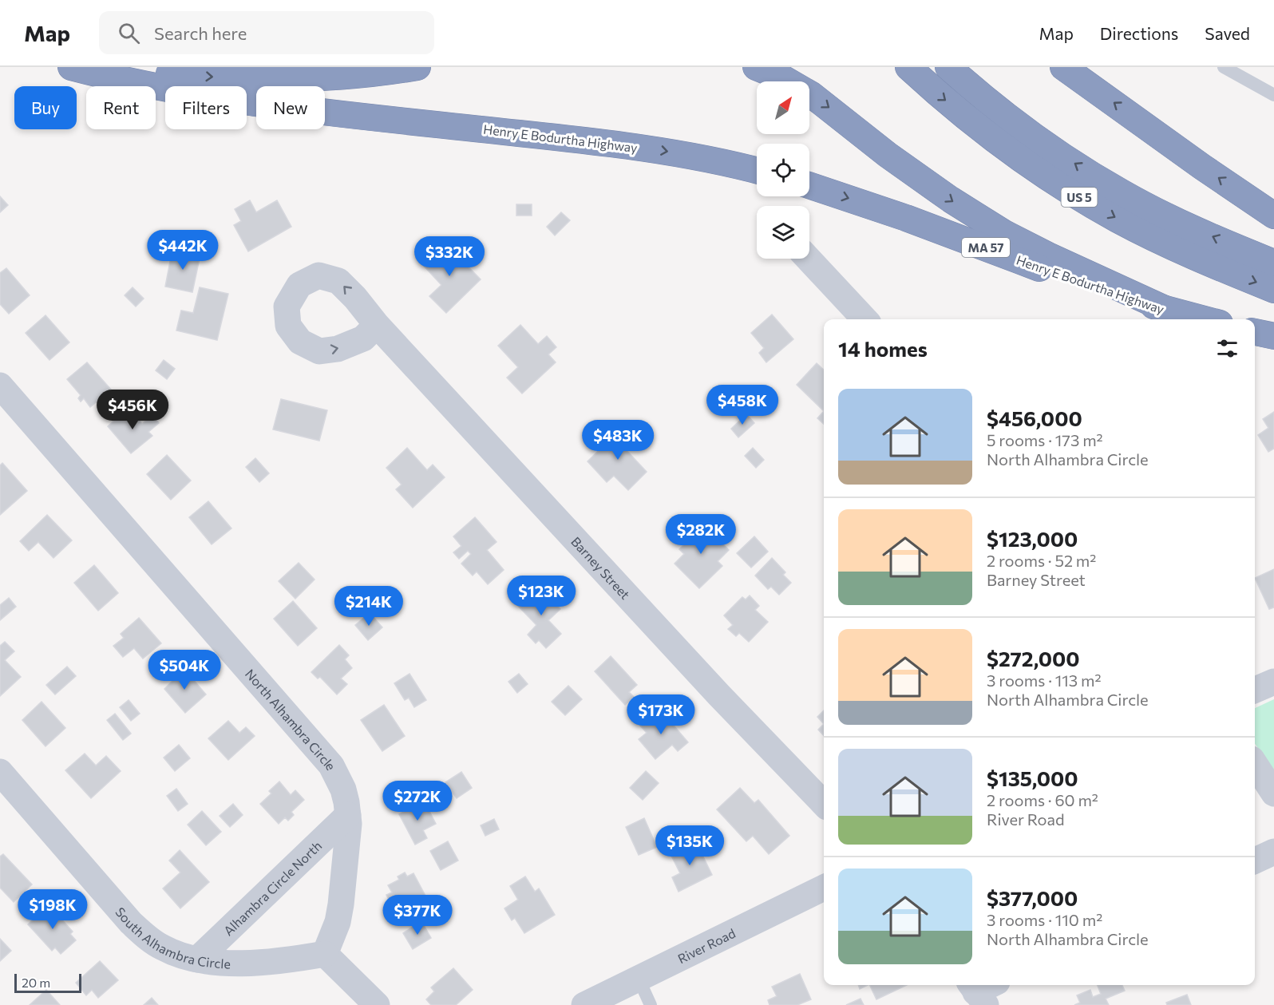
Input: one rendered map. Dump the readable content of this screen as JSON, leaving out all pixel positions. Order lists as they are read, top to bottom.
{
  "streets": {
    "highway": ["Henry E Bodurtha Highway", "US 5", "MA 57"],
    "street": [
      "Barney Street",
      "North Alhambra Circle",
      "Alhambra Circle North",
      "South Alhambra Circle",
      "River Road"
    ]
  },
  "crossings": [
    ["North Alhambra Circle", "Alhambra Circle North"],
    ["North Alhambra Circle", "South Alhambra Circle"],
    ["Alhambra Circle North", "South Alhambra Circle"]
  ],
  "scale_bar": "20 m",
  "north": "top right",
  "page": {
    "header": "Map",
    "search": "Search here",
    "nav": ["Map", "Directions", "Saved"],
    "chip": [
      "Buy",
      "Rent",
      "Filters",
      "New"
    ],
    "price": [
      "$442K",
      "$332K",
      "$458K",
      "$456K",
      "$483K",
      "$282K",
      "$123K",
      "$214K",
      "$504K",
      "$173K",
      "$272K",
      "$135K",
      "$198K",
      "$377K"
    ],
    "heading": "14 homes",
    "list": [
      {
        "name": "$456,000",
        "note": "5 rooms · 173 m² · North Alhambra Circle"
      },
      {
        "name": "$123,000",
        "note": "2 rooms · 52 m² · Barney Street"
      },
      {
        "name": "$272,000",
        "note": "3 rooms · 113 m² · North Alhambra Circle"
      },
      {
        "name": "$135,000",
        "note": "2 rooms · 60 m² · River Road"
      },
      {
        "name": "$377,000",
        "note": "3 rooms · 110 m² · North Alhambra Circle"
      }
    ],
    "scale": "20 m"
  }
}
